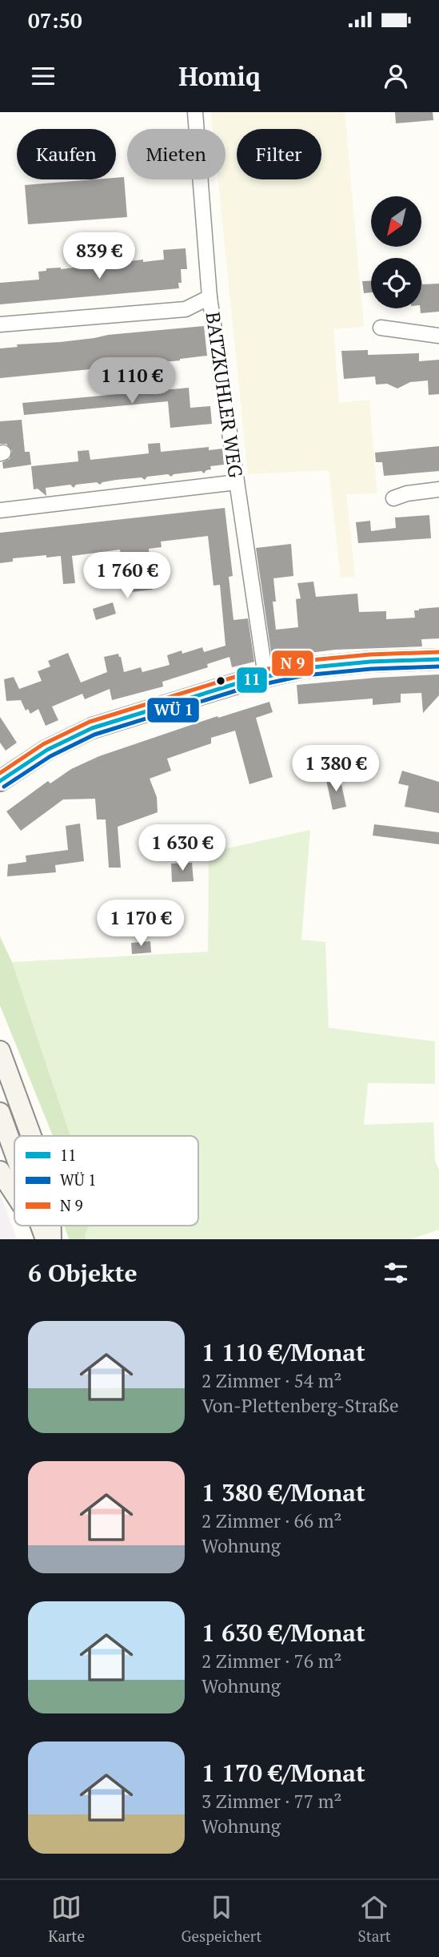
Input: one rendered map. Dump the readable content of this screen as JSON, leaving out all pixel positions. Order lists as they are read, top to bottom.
{
  "streets": {
    "street": ["BATZKUHLER WEG"]
  },
  "lines": ["transit line 11"],
  "legend": ["11", "WÜ 1", "N 9"],
  "north": "bottom left",
  "page": {
    "status": "07:50",
    "header": "Homiq",
    "chip": ["Kaufen", "Mieten", "Filter"],
    "price": [
      "839 €",
      "1 110 €",
      "1 760 €",
      "1 380 €",
      "1 630 €",
      "1 170 €"
    ],
    "heading": "6 Objekte",
    "list": [
      {
        "name": "1 110 €/Monat",
        "note": "2 Zimmer · 54 m² · Von-Plettenberg-Straße"
      },
      {
        "name": "1 380 €/Monat",
        "note": "2 Zimmer · 66 m² · Wohnung"
      },
      {
        "name": "1 630 €/Monat",
        "note": "2 Zimmer · 76 m² · Wohnung"
      },
      {
        "name": "1 170 €/Monat",
        "note": "3 Zimmer · 77 m² · Wohnung"
      }
    ],
    "tabs": ["Karte", "Gespeichert", "Start"]
  }
}
